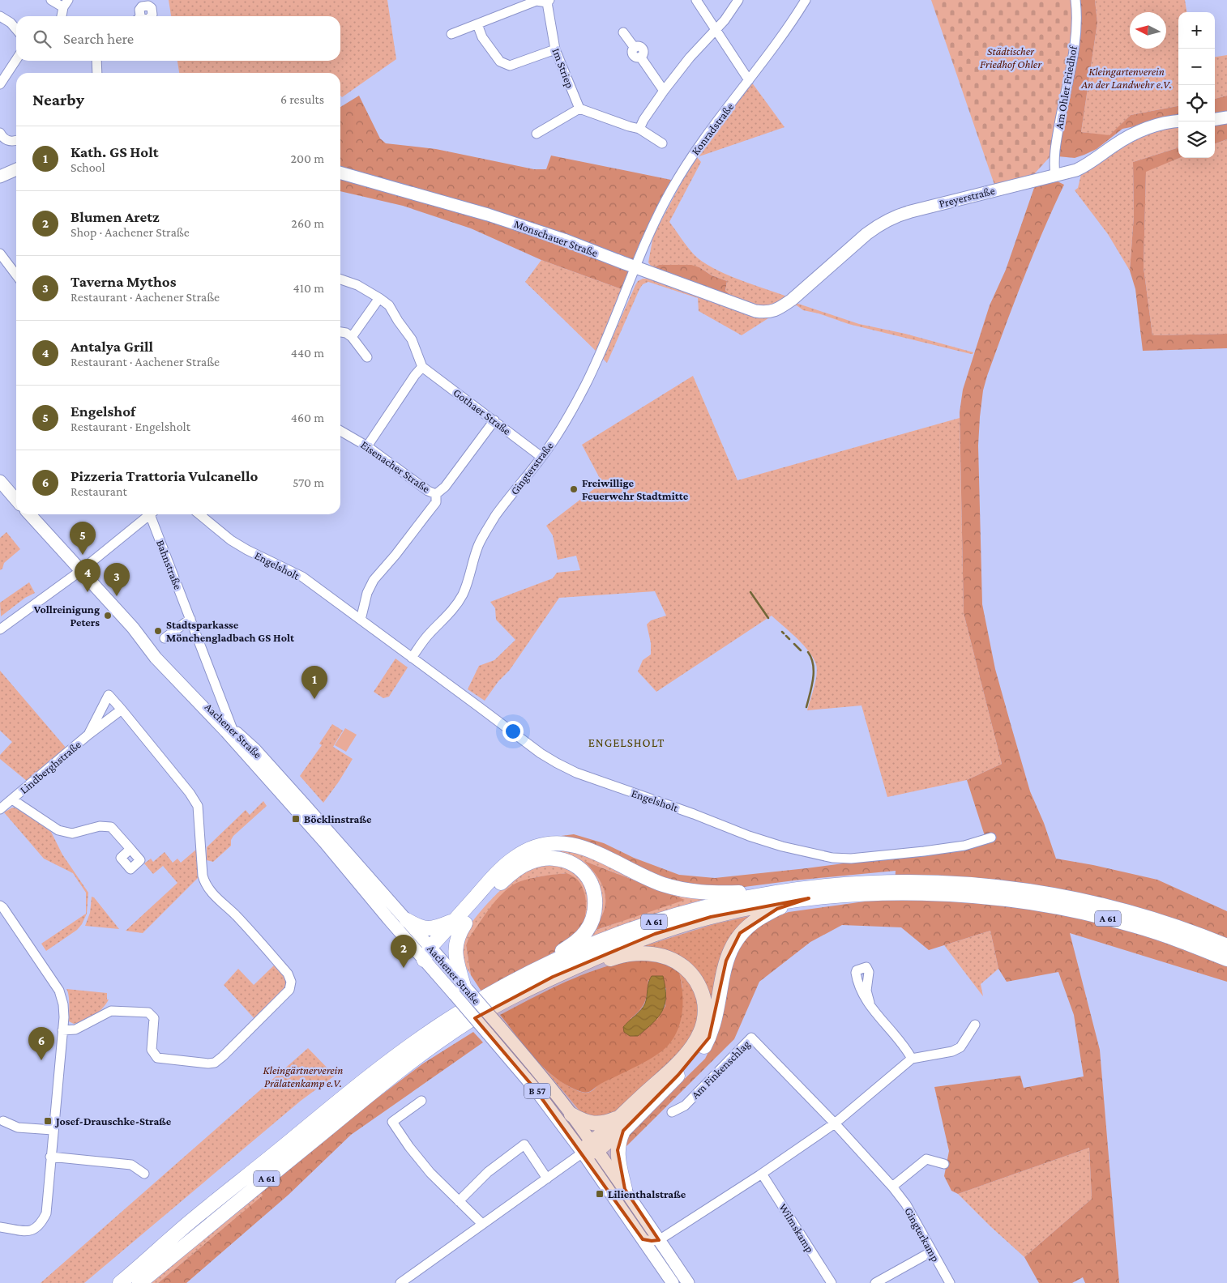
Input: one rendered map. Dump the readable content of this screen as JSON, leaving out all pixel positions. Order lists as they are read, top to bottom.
{
  "streets": {
    "highway": ["A 61"],
    "main road": [
      "Preyerstraße",
      "Monschauer Straße",
      "Aachener Straße",
      "B 57"
    ],
    "street": [
      "Im Striep",
      "Am Ohler Friedhof",
      "Konradstraße",
      "Gothaer Straße",
      "Eisenacher Straße",
      "Gingterstraße",
      "Bahnstraße",
      "Engelsholt",
      "Lindberghstraße",
      "Am Finkenschlag",
      "Wilmskamp",
      "Gingterkamp"
    ]
  },
  "crossings": [
    ["Am Ohler Friedhof", "Preyerstraße"],
    ["Konradstraße", "Monschauer Straße"],
    ["Konradstraße", "Gingterstraße"],
    ["Preyerstraße", "Monschauer Straße"],
    ["Monschauer Straße", "Gingterstraße"],
    ["Gothaer Straße", "Eisenacher Straße"],
    ["Gothaer Straße", "Gingterstraße"],
    ["Gingterstraße", "Engelsholt"],
    ["Bahnstraße", "Aachener Straße"],
    ["Am Finkenschlag", "Gingterkamp"]
  ],
  "districts": ["ENGELSHOLT"],
  "parks": ["Städtischer Friedhof Ohler", "Kleingartenverein An der Landwehr e.V.", "Kleingärtnerverein Prälatenkamp e.V."],
  "places": {
    "other": ["Freiwillige Feuerwehr Stadtmitte", "Vollreinigung Peters", "Stadtsparkasse Mönchengladbach GS Holt"],
    "transit": ["Böcklinstraße", "Josef-Drauschke-Straße", "Lilienthalstraße"]
  },
  "north": "left",
  "page": {
    "map_buttons": ["+", "−"],
    "search": "Search here",
    "heading": ["Nearby", "6 results"],
    "list": [
      {
        "mark": "1",
        "name": "Kath. GS Holt",
        "note": "School",
        "value": "200 m"
      },
      {
        "mark": "2",
        "name": "Blumen Aretz",
        "note": "Shop · Aachener Straße",
        "value": "260 m"
      },
      {
        "mark": "3",
        "name": "Taverna Mythos",
        "note": "Restaurant · Aachener Straße",
        "value": "410 m"
      },
      {
        "mark": "4",
        "name": "Antalya Grill",
        "note": "Restaurant · Aachener Straße",
        "value": "440 m"
      },
      {
        "mark": "5",
        "name": "Engelshof",
        "note": "Restaurant · Engelsholt",
        "value": "460 m"
      },
      {
        "mark": "6",
        "name": "Pizzeria Trattoria Vulcanello",
        "note": "Restaurant",
        "value": "570 m"
      }
    ],
    "pins": [
      "5",
      "4",
      "3",
      "1",
      "2",
      "6"
    ]
  }
}
